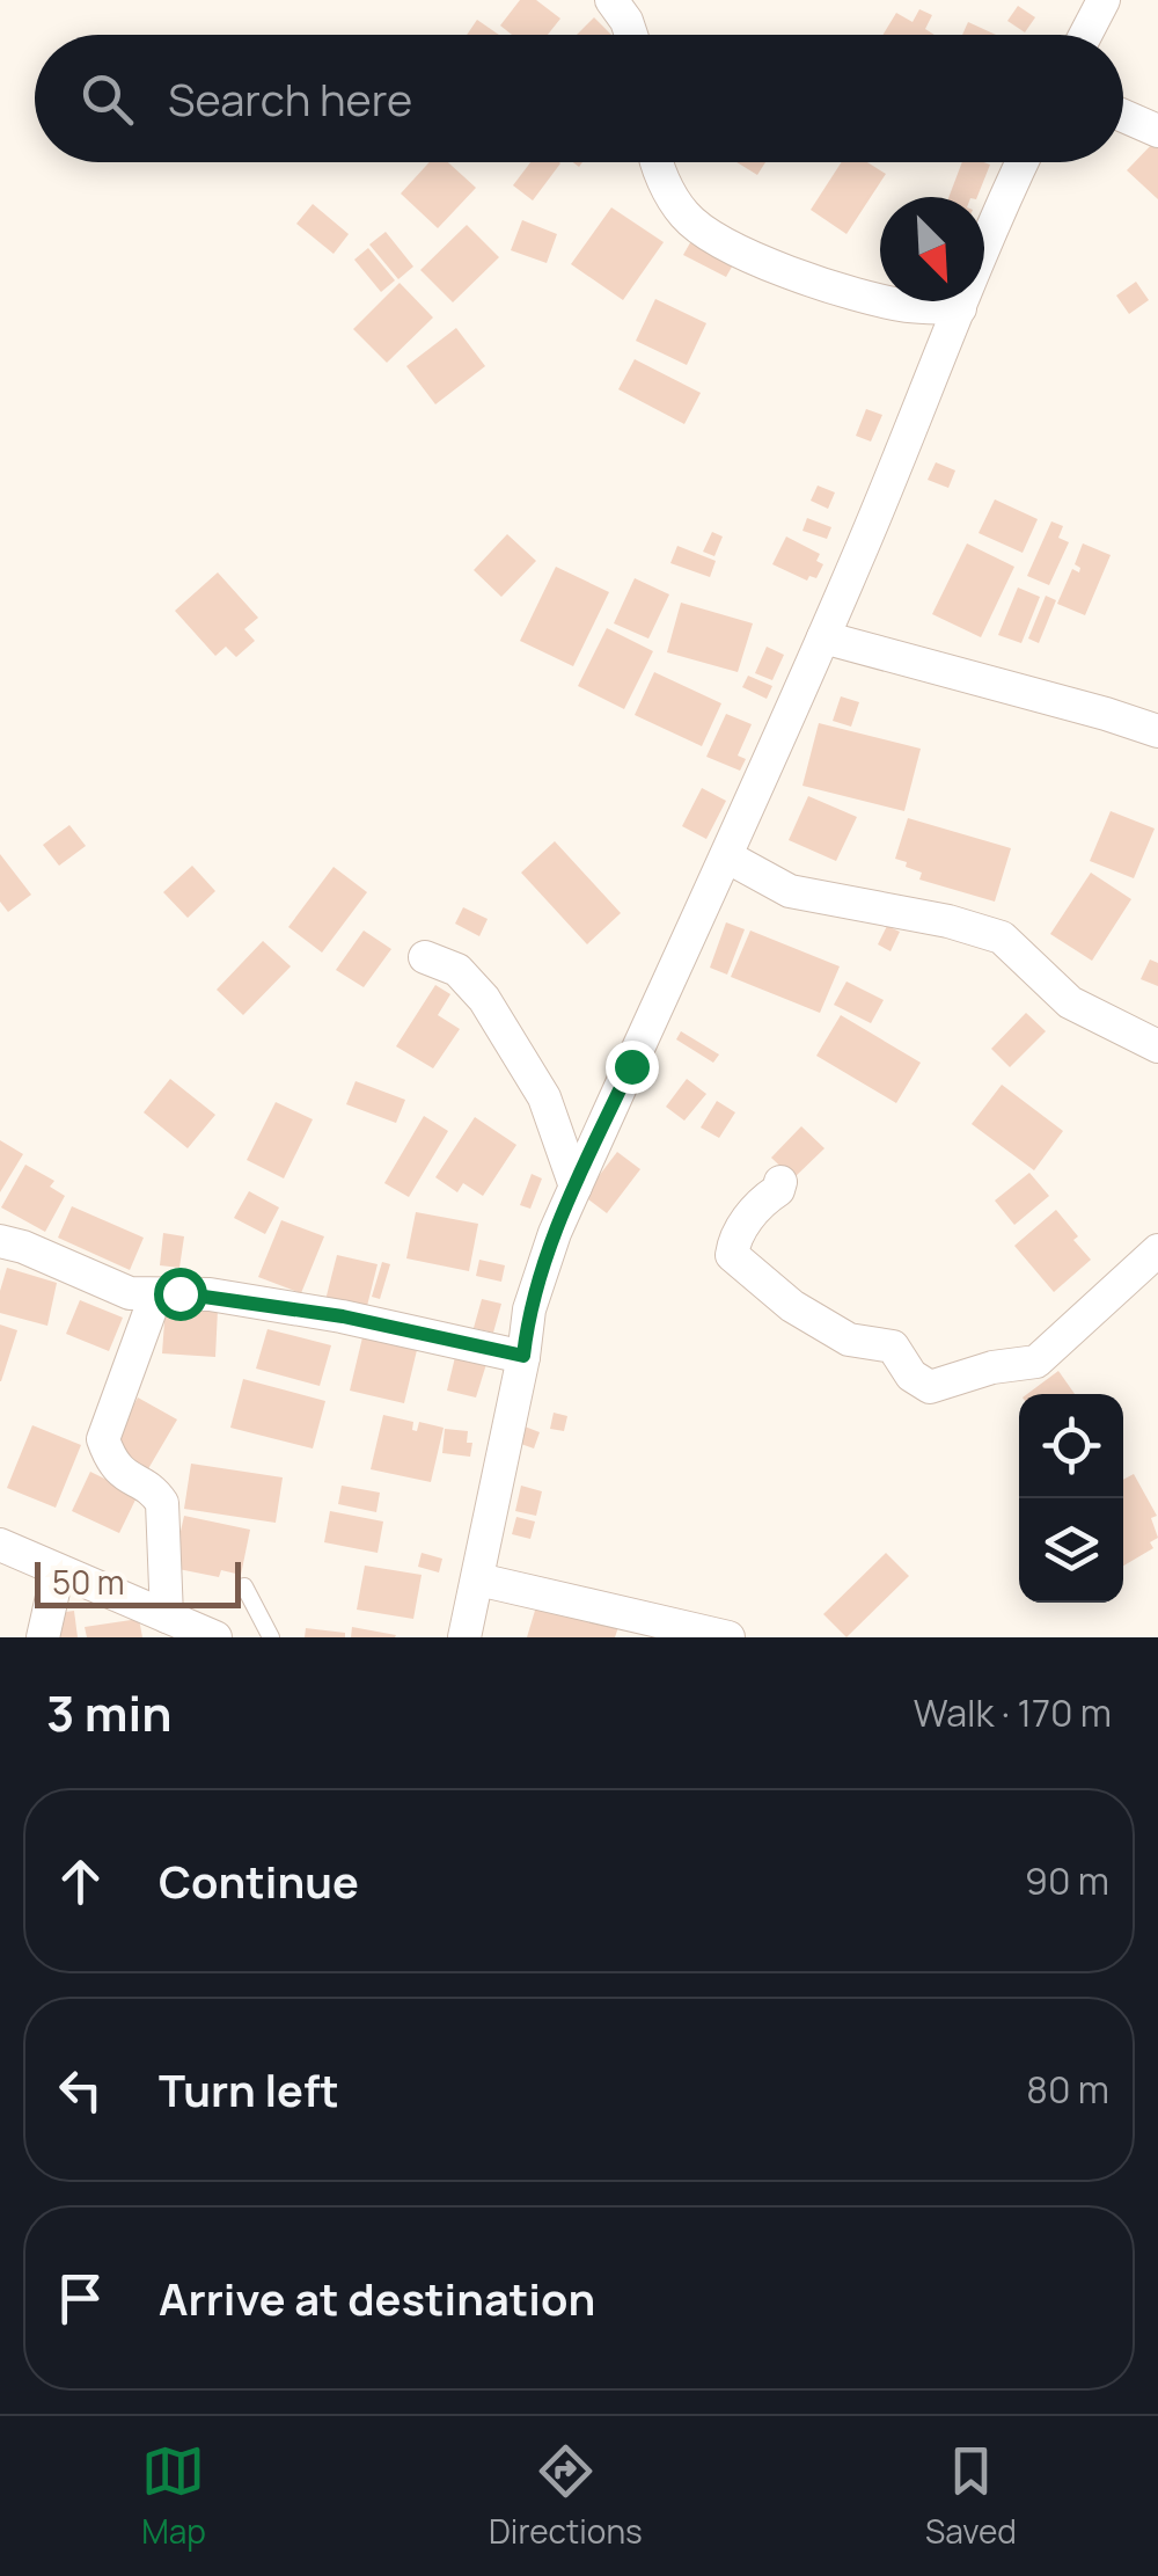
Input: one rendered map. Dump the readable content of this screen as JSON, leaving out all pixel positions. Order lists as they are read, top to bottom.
{
  "scale_bar": "50 m",
  "north": "bottom right",
  "page": {
    "search": "Search here",
    "scale": "50 m",
    "heading": ["3 min", "Walk · 170 m"],
    "list": [
      ["Continue", "90 m"],
      ["Turn left", "80 m"],
      "Arrive at destination"
    ],
    "nav": ["Map", "Directions", "Saved"]
  }
}
